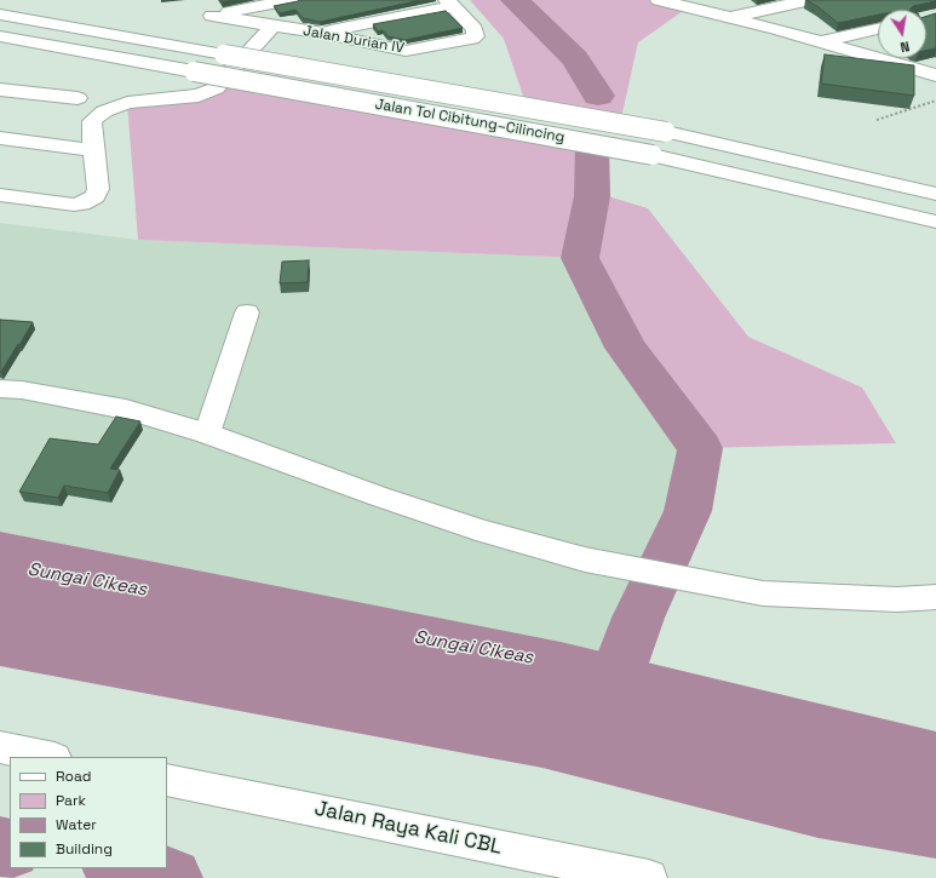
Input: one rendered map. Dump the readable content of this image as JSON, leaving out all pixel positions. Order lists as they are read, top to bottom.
{
  "streets": {
    "main road": ["Jalan Durian IV", "Jalan Tol Cibitung–Cilincing", "Jalan Raya Kali CBL"]
  },
  "water": ["Sungai Cikeas"],
  "legend": [
    "Road",
    "Park",
    "Water",
    "Building"
  ],
  "north": "bottom"
}
